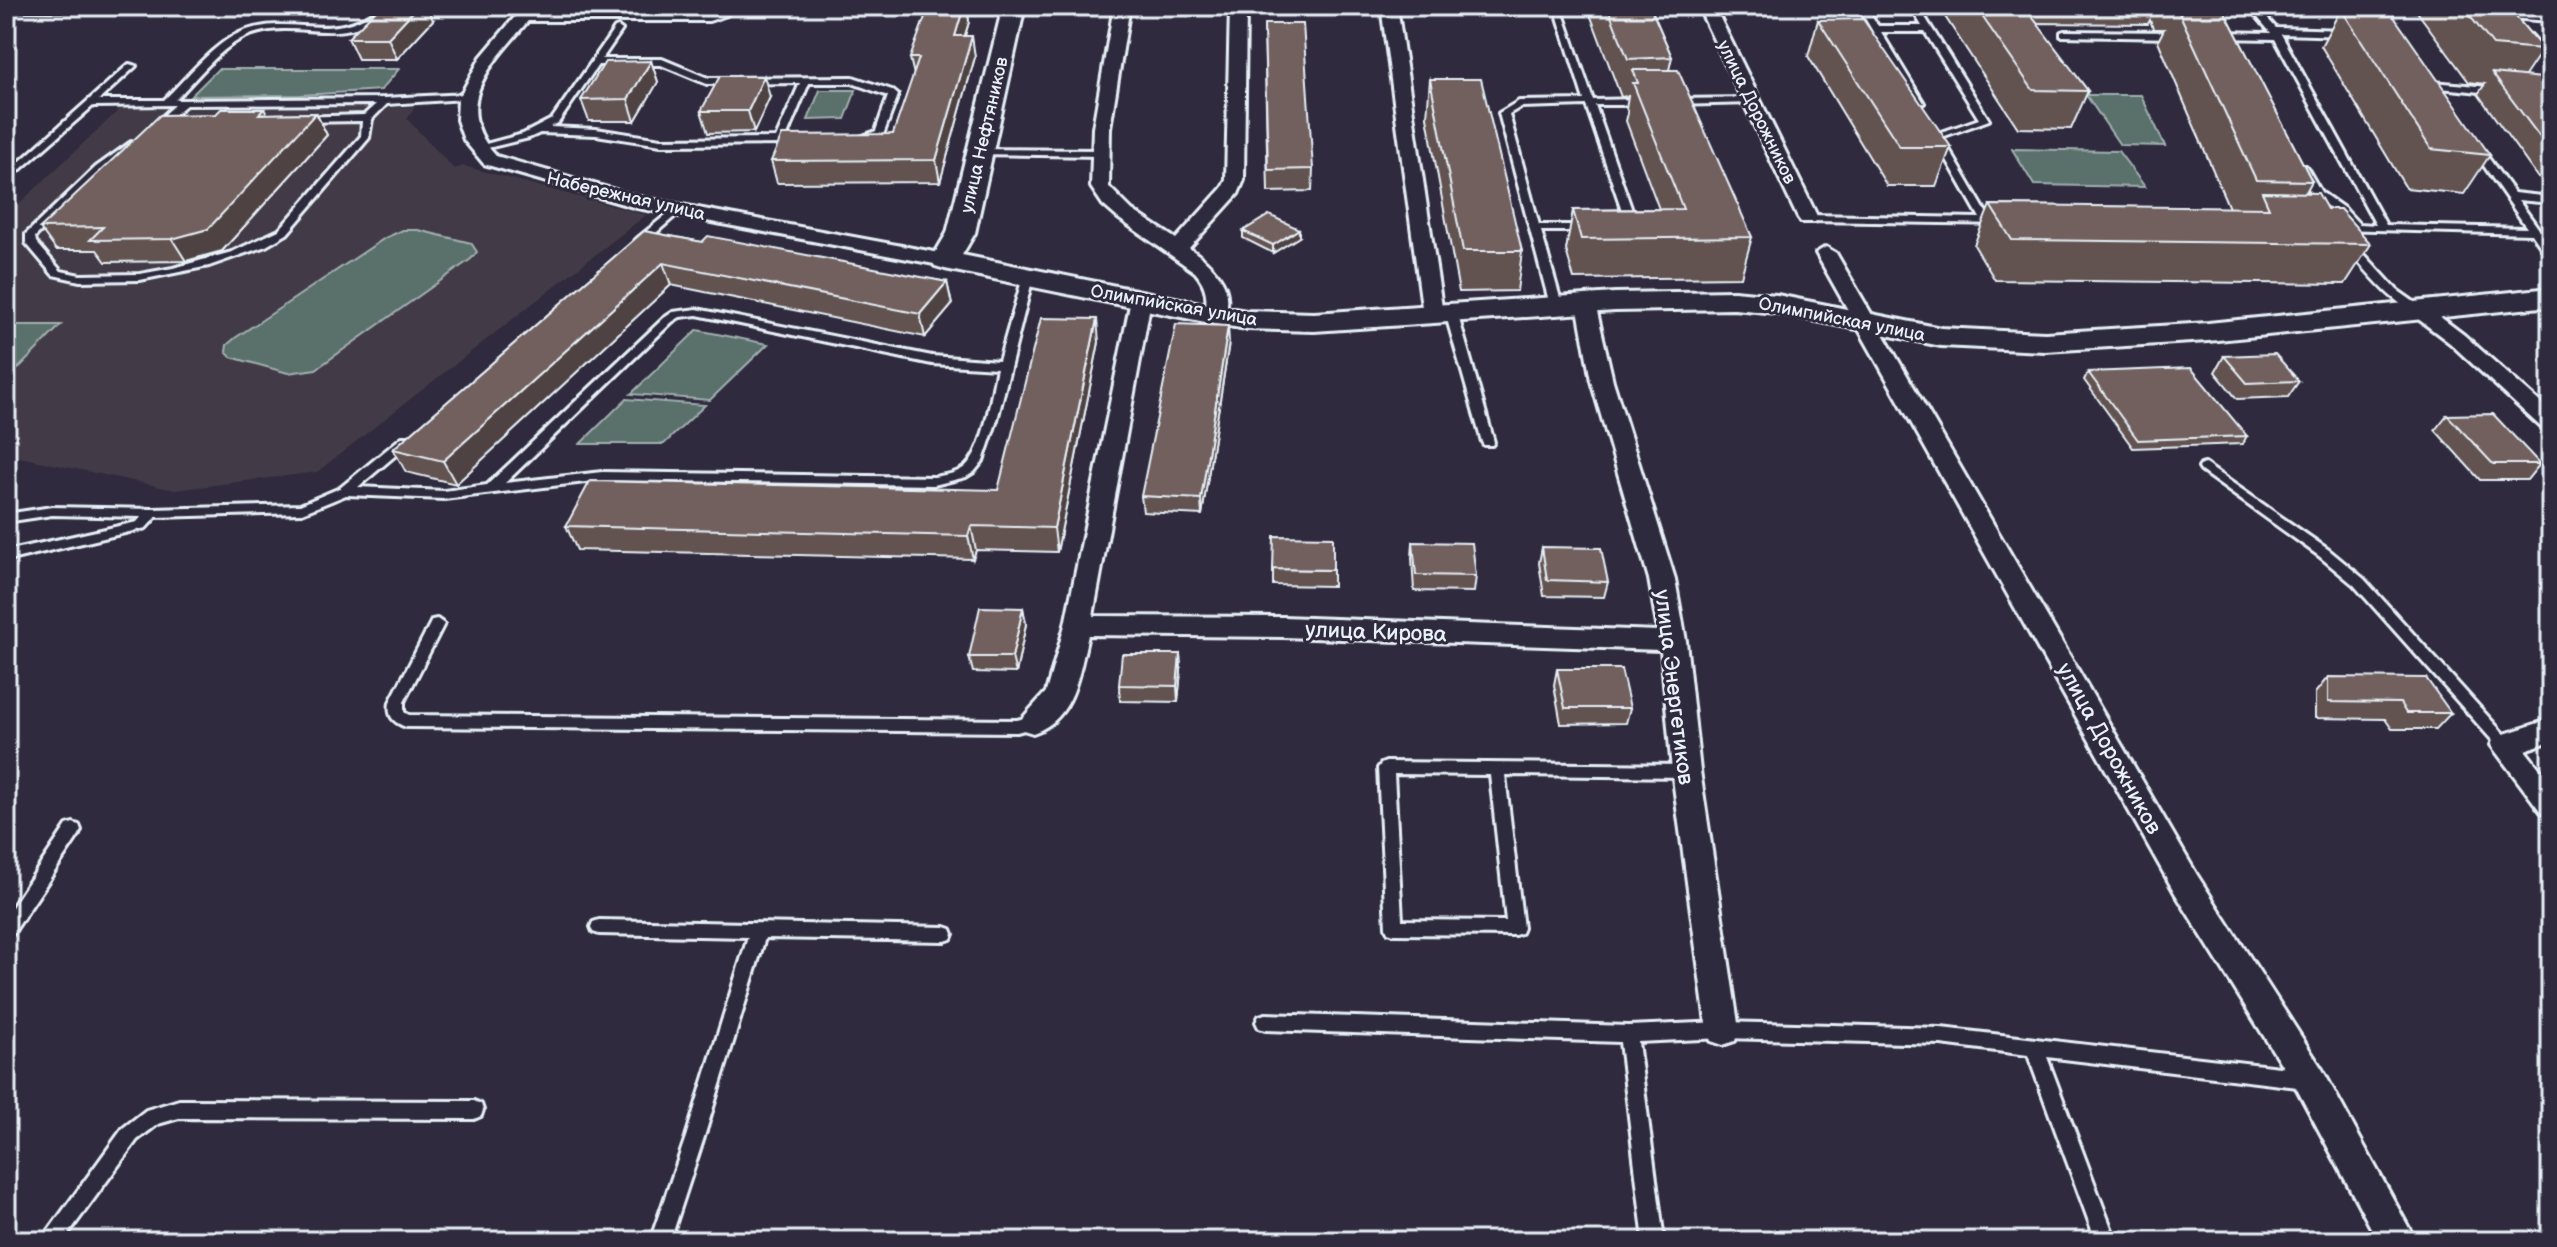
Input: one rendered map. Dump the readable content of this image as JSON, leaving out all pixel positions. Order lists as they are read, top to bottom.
{
  "streets": {
    "street": [
      "улица Дорожников",
      "улица Нефтяников",
      "Набережная улица",
      "Олимпийская улица",
      "улица Кирова",
      "улица Энергетиков"
    ]
  },
  "crossings": [
    ["улица Дорожников", "Олимпийская улица"],
    ["улица Нефтяников", "Набережная улица"],
    ["улица Нефтяников", "Олимпийская улица"],
    ["Набережная улица", "Олимпийская улица"],
    ["Олимпийская улица", "улица Энергетиков"],
    ["улица Кирова", "улица Энергетиков"]
  ]
}
